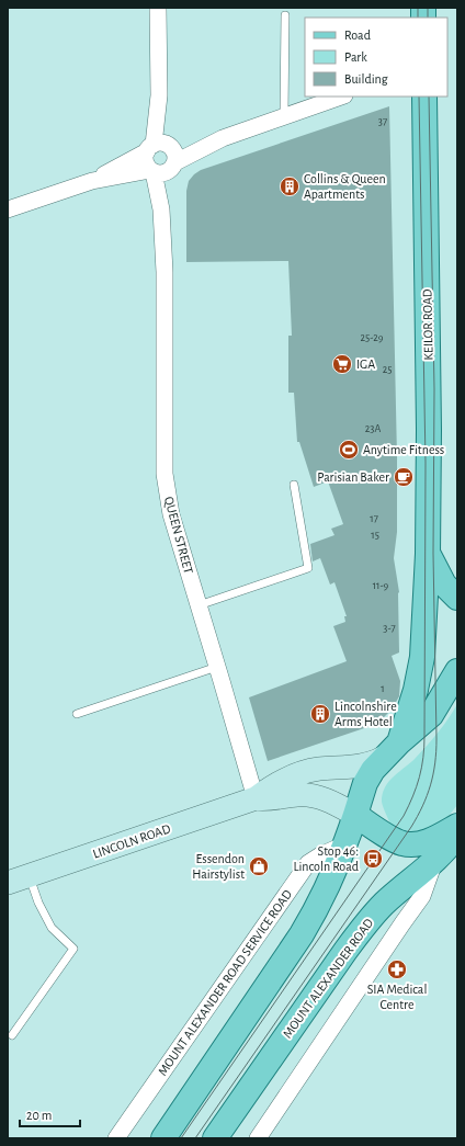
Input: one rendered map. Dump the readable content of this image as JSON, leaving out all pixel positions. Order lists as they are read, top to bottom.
{
  "streets": {
    "main road": ["KEILOR ROAD", "LINCOLN ROAD", "MOUNT ALEXANDER ROAD"],
    "street": ["QUEEN STREET", "MOUNT ALEXANDER ROAD SERVICE ROAD"]
  },
  "crossings": [
    ["KEILOR ROAD", "LINCOLN ROAD"],
    ["QUEEN STREET", "LINCOLN ROAD"]
  ],
  "places": {
    "building": ["Collins & Queen Apartments", "Lincolnshire Arms Hotel"],
    "supermarket": ["IGA"],
    "sports": ["Anytime Fitness"],
    "cafe": ["Parisian Baker"],
    "bus stop": ["Stop 46: Lincoln Road"],
    "shop": ["Essendon Hairstylist"],
    "pharmacy": ["SIA Medical Centre"]
  },
  "house_numbers": [
    "37",
    "25-29",
    "25",
    "23A",
    "17",
    "15",
    "11-9",
    "3-7",
    "1"
  ],
  "legend": ["Road", "Park", "Building"],
  "scale_bar": "20 m"
}
